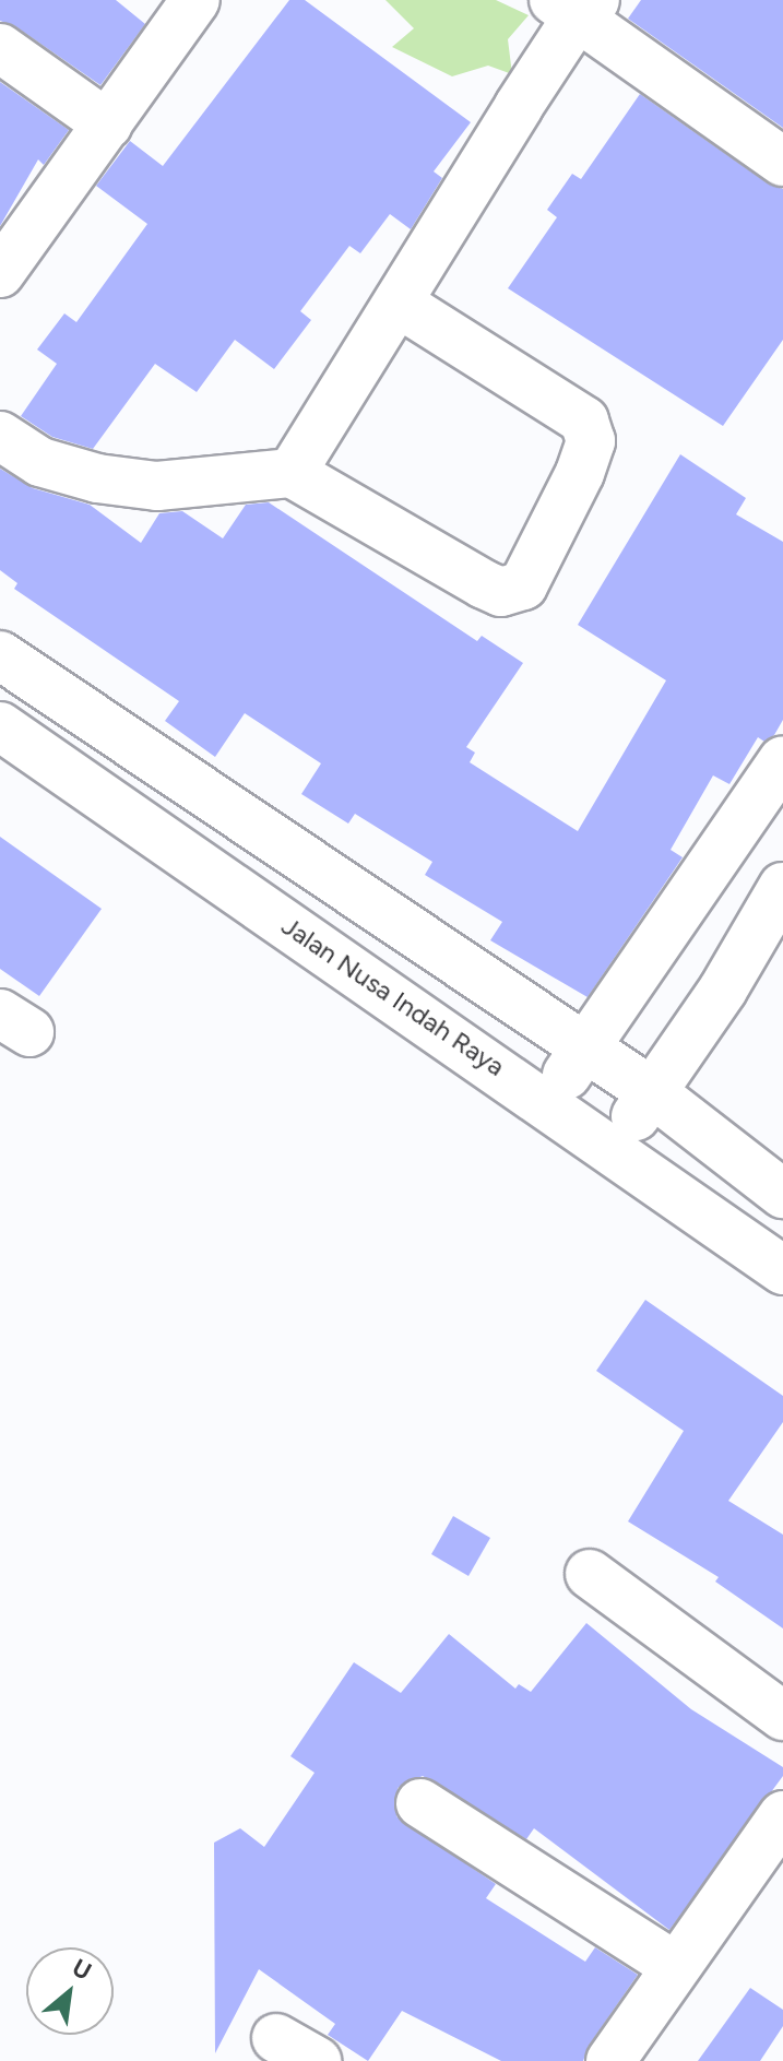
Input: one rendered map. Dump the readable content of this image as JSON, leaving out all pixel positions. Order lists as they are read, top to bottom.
{
  "streets": {
    "street": ["Jalan Nusa Indah Raya"]
  },
  "north": "top right"
}
